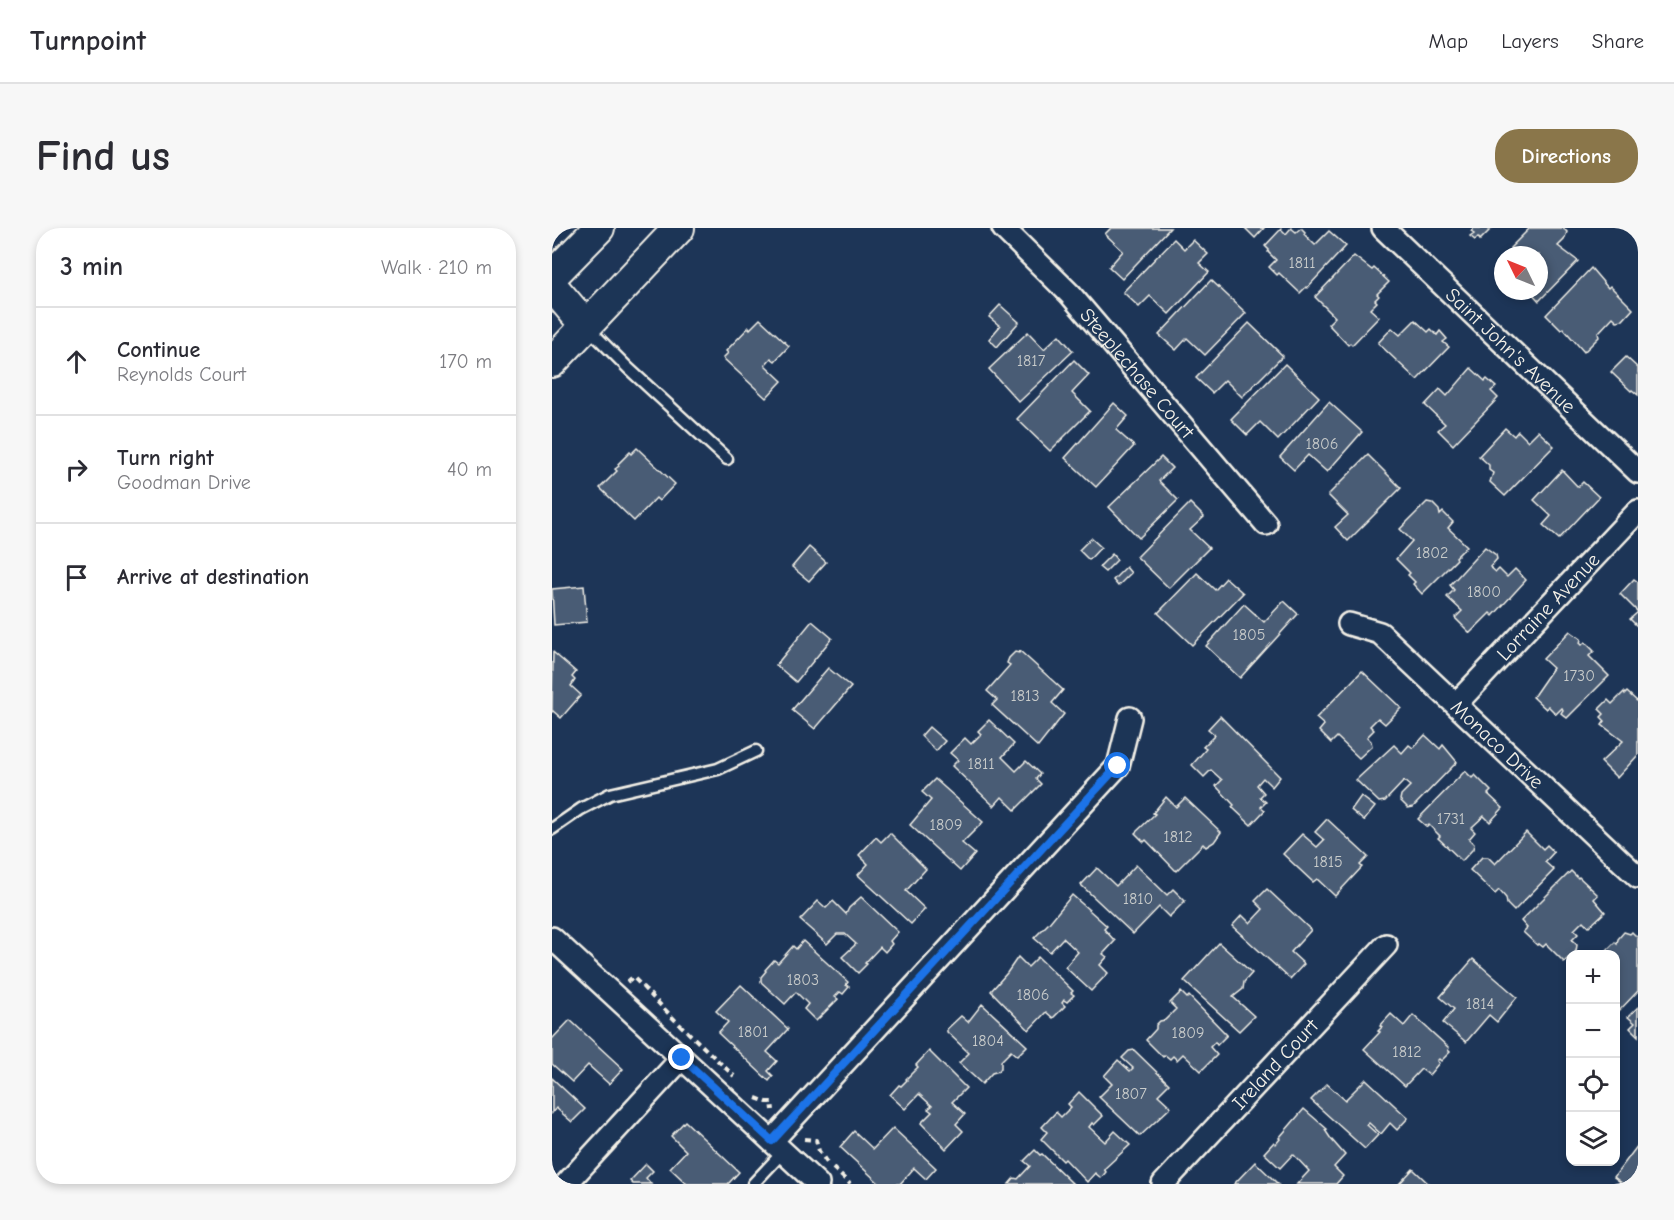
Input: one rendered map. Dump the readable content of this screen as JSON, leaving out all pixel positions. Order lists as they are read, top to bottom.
{
  "streets": {
    "street": [
      "Saint John's Avenue",
      "Steeplechase Court",
      "Lorraine Avenue",
      "Monaco Drive",
      "Ireland Court"
    ]
  },
  "crossings": [
    ["Lorraine Avenue", "Monaco Drive"]
  ],
  "house_numbers": [
    "1811",
    "1817",
    "1806",
    "1802",
    "1800",
    "1805",
    "1730",
    "1813",
    "1811",
    "1731",
    "1809",
    "1812",
    "1815",
    "1810",
    "1803",
    "1806",
    "1814",
    "1801",
    "1809",
    "1804",
    "1812",
    "1807"
  ],
  "north": "top left",
  "page": {
    "header": "Turnpoint",
    "nav": ["Map", "Layers", "Share"],
    "buttons": "Directions",
    "title": "Find us",
    "heading": ["3 min", "Walk · 210 m"],
    "list": [
      ["Continue", "Reynolds Court", "170 m"],
      ["Turn right", "Goodman Drive", "40 m"],
      "Arrive at destination"
    ],
    "map_buttons": ["+", "−"]
  }
}
